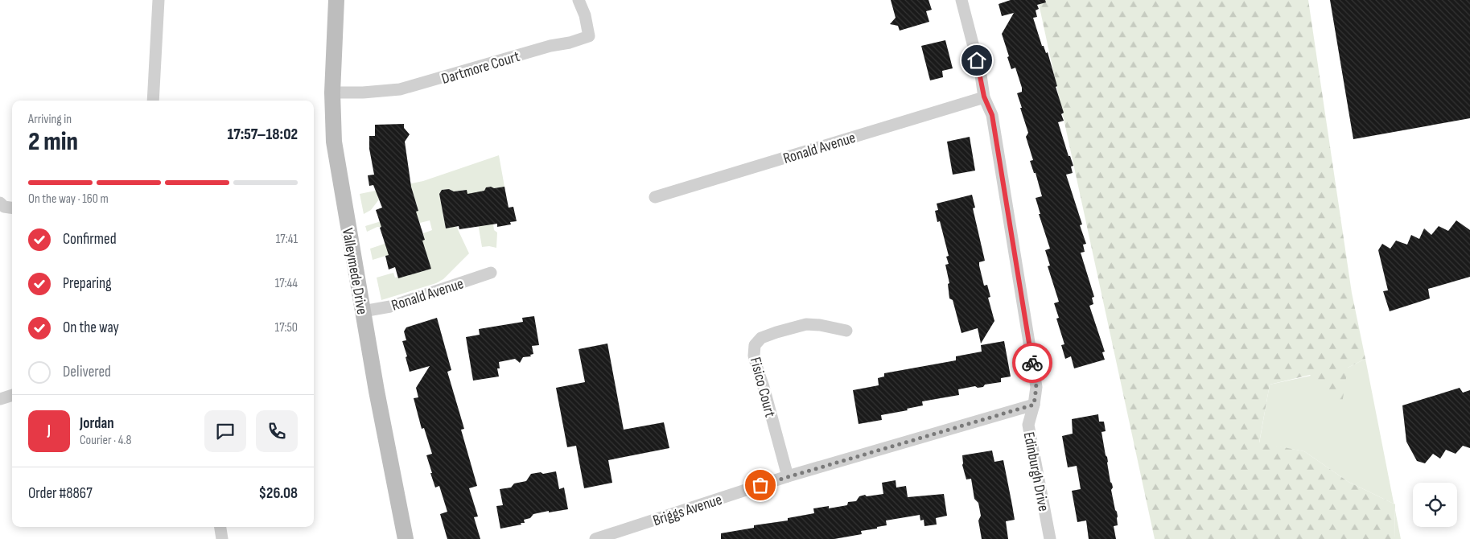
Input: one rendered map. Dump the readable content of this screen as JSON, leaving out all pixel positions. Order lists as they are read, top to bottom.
{
  "streets": {
    "street": [
      "Dartmore Court",
      "Ronald Avenue",
      "Valleymede Drive",
      "Fisico Court",
      "Edinburgh Drive",
      "Briggs Avenue"
    ]
  },
  "crossings": [
    ["Dartmore Court", "Valleymede Drive"],
    ["Ronald Avenue", "Valleymede Drive"],
    ["Ronald Avenue", "Edinburgh Drive"],
    ["Fisico Court", "Briggs Avenue"],
    ["Edinburgh Drive", "Briggs Avenue"]
  ],
  "page": {
    "heading": ["2 min", "Arriving in", "17:57–18:02"],
    "panel": [
      "Jordan",
      "Courier · 4.8",
      "Order #8867",
      "$26.08"
    ],
    "bar": "On the way · 160 m",
    "list": [
      ["Confirmed", "17:41"],
      ["Preparing", "17:44"],
      ["On the way", "17:50"],
      "Delivered"
    ],
    "round": "J"
  }
}
